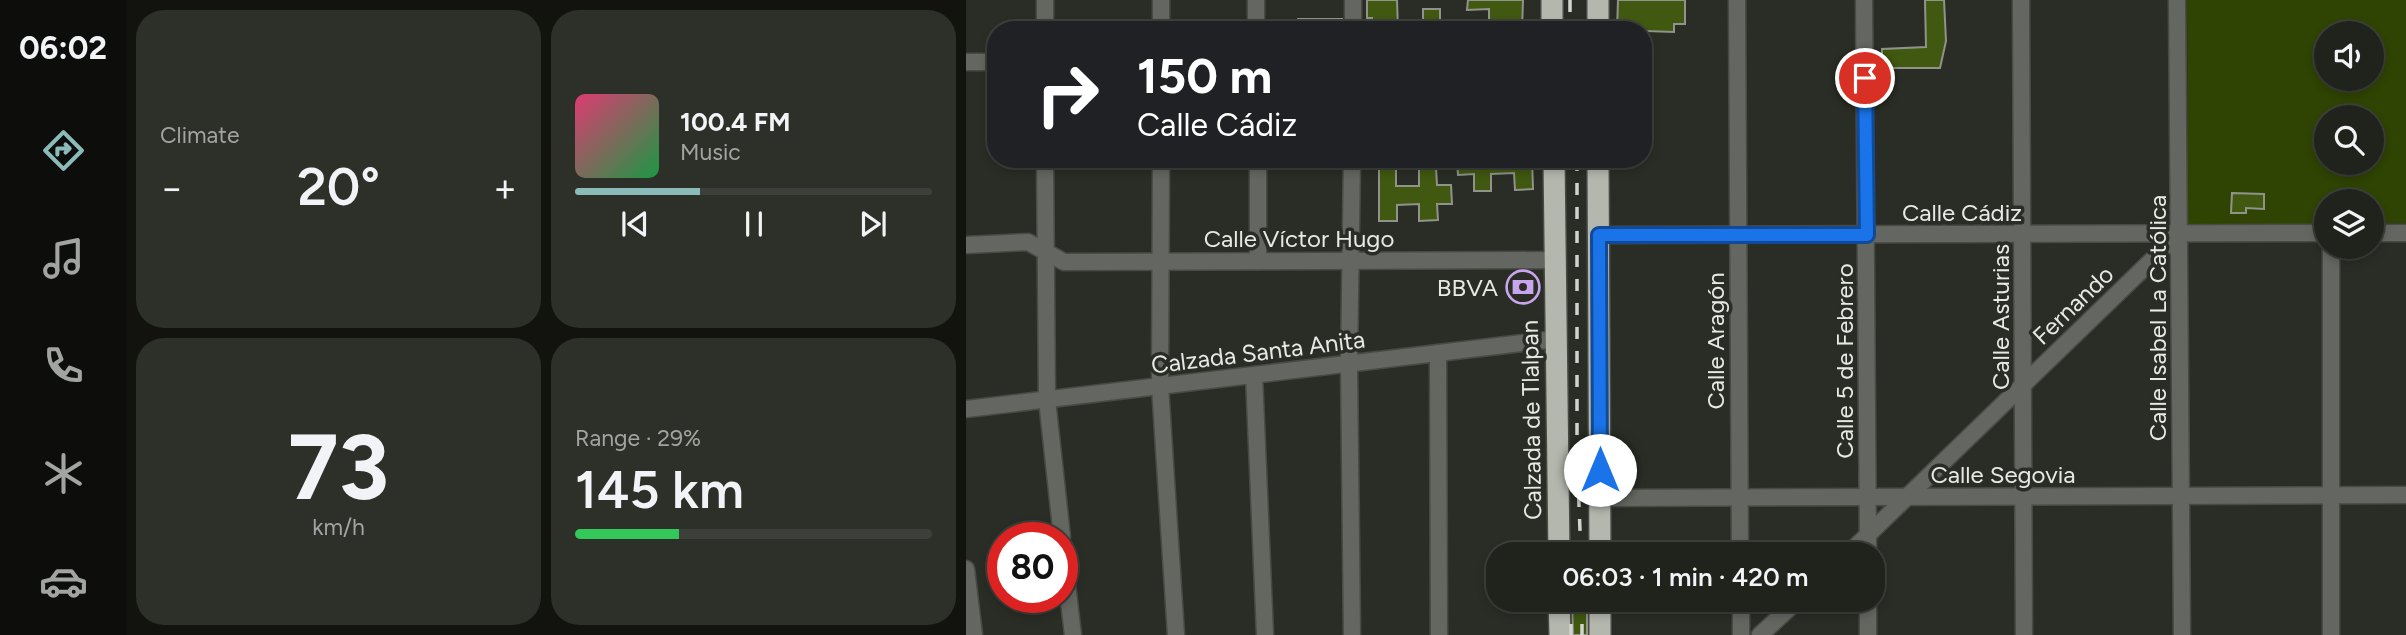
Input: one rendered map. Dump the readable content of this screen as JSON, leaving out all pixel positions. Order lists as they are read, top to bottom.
{
  "streets": {
    "highway": ["Calzada de Tlalpan"],
    "street": [
      "Calle Cádiz",
      "Calle Víctor Hugo",
      "Fernando",
      "Calle Asturias",
      "Calle Isabel La Católica",
      "Calle Aragón",
      "Calzada Santa Anita",
      "Calle 5 de Febrero",
      "Calle Segovia"
    ]
  },
  "crossings": [
    ["Calle Cádiz", "Fernando"],
    ["Calle Cádiz", "Calle Asturias"],
    ["Calle Cádiz", "Calle Isabel La Católica"],
    ["Calle Cádiz", "Calle Aragón"],
    ["Calle Cádiz", "Calle 5 de Febrero"],
    ["Calle Víctor Hugo", "Calzada de Tlalpan"],
    ["Fernando", "Calle Asturias"],
    ["Fernando", "Calle Isabel La Católica"],
    ["Fernando", "Calle 5 de Febrero"],
    ["Fernando", "Calle Segovia"],
    ["Calle Asturias", "Calle Segovia"],
    ["Calle Isabel La Católica", "Calle Segovia"],
    ["Calle Aragón", "Calle Segovia"],
    ["Calzada Santa Anita", "Calzada de Tlalpan"],
    ["Calle 5 de Febrero", "Calle Segovia"]
  ],
  "places": {
    "bank": ["BBVA"]
  },
  "page": {
    "tabs": "06:02",
    "tile": [
      "Climate",
      ["73", "km/h"],
      ["Range · 29%", "145 km"]
    ],
    "turn": ["150 m", "Calle Cádiz"],
    "song": ["100.4 FM", "Music"],
    "heat": ["−", "20°", "+"],
    "limit": "80",
    "trip": "06:03 · 1 min · 420 m"
  }
}
